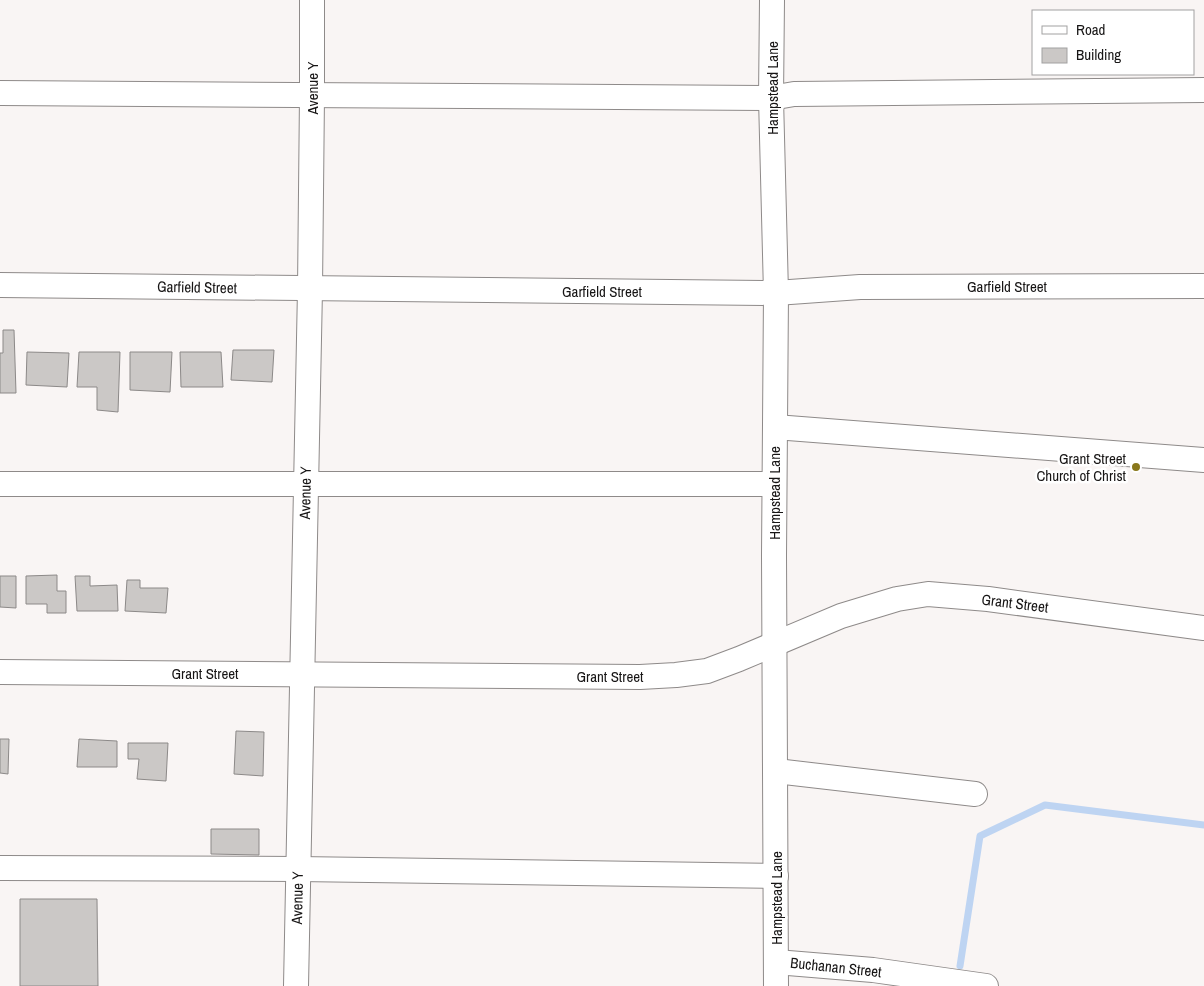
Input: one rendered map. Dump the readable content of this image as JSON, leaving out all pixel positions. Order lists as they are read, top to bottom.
{
  "streets": {
    "street": [
      "Avenue Y",
      "Hampstead Lane",
      "Garfield Street",
      "Grant Street",
      "Buchanan Street"
    ]
  },
  "crossings": [
    ["Avenue Y", "Garfield Street"],
    ["Avenue Y", "Grant Street"],
    ["Hampstead Lane", "Garfield Street"],
    ["Hampstead Lane", "Grant Street"],
    ["Hampstead Lane", "Buchanan Street"]
  ],
  "places": ["Grant Street Church of Christ"],
  "legend": ["Road", "Building"]
}
